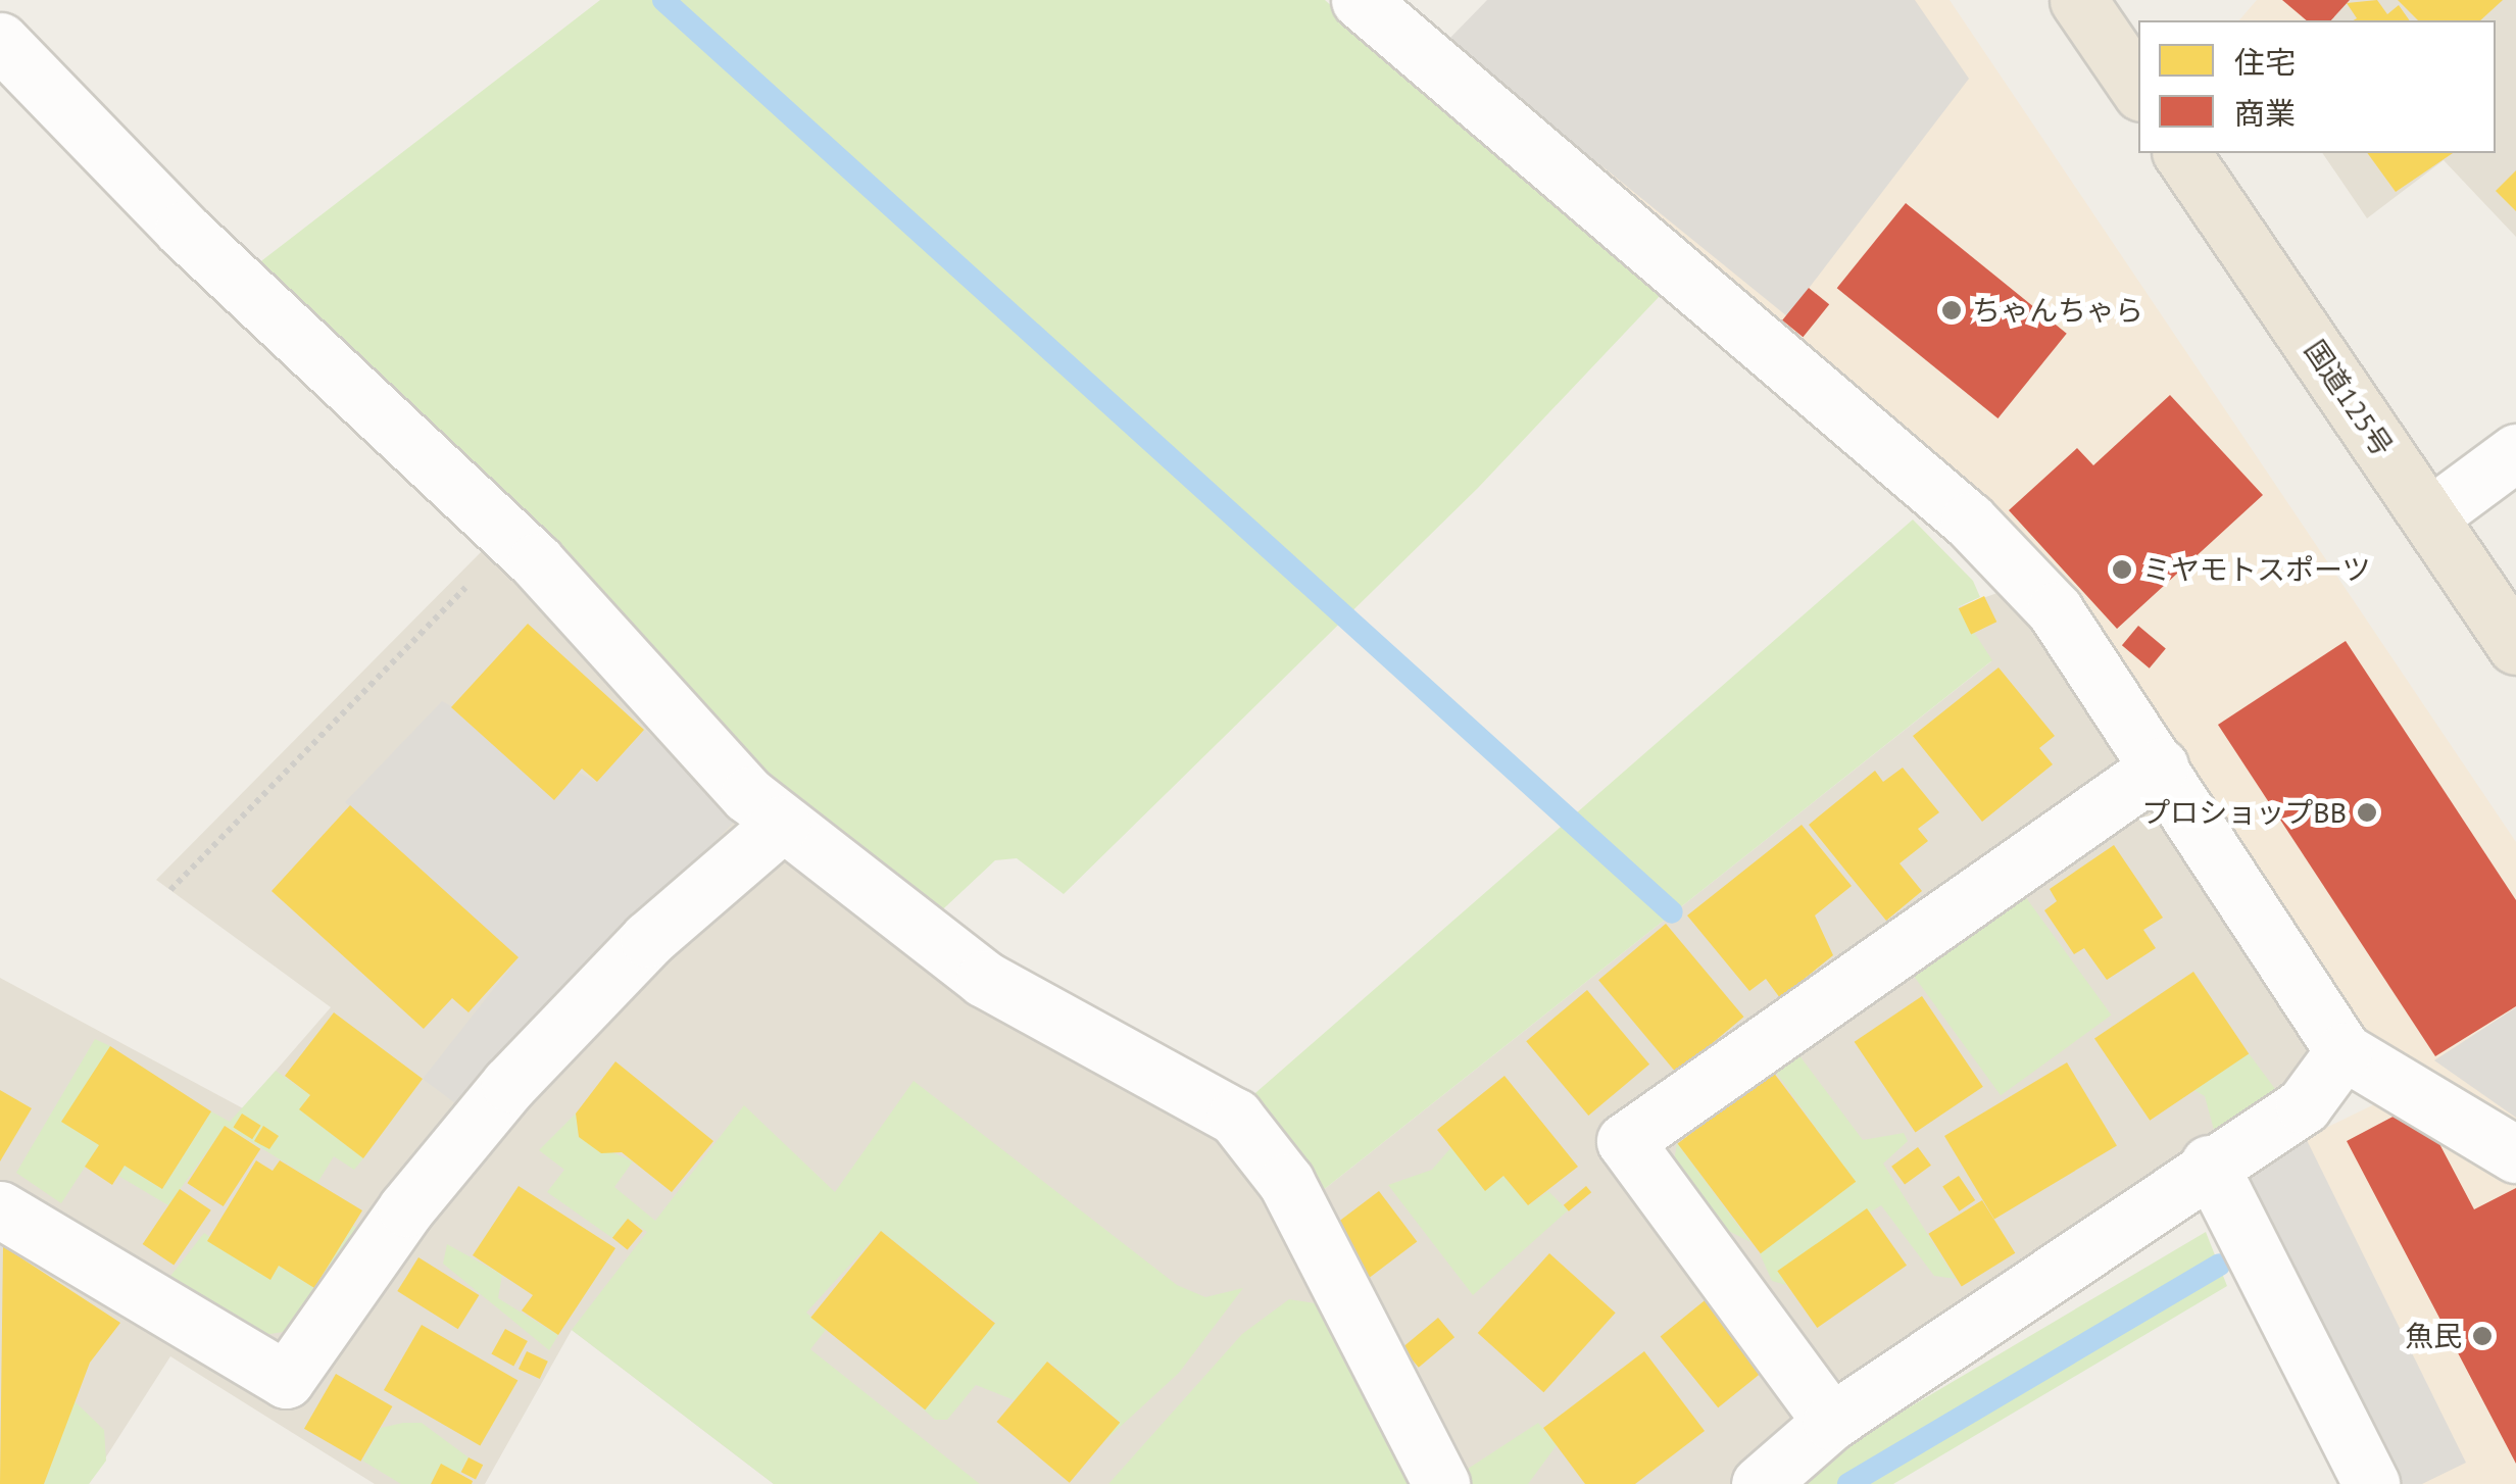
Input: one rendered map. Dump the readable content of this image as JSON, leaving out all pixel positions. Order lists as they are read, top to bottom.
{
  "streets": {
    "highway": ["国道125号"]
  },
  "places": [
    "ちゃんちゃら",
    "ミヤモトスポーツ",
    "プロショップBB",
    "魚民"
  ],
  "legend": ["住宅", "商業"]
}
